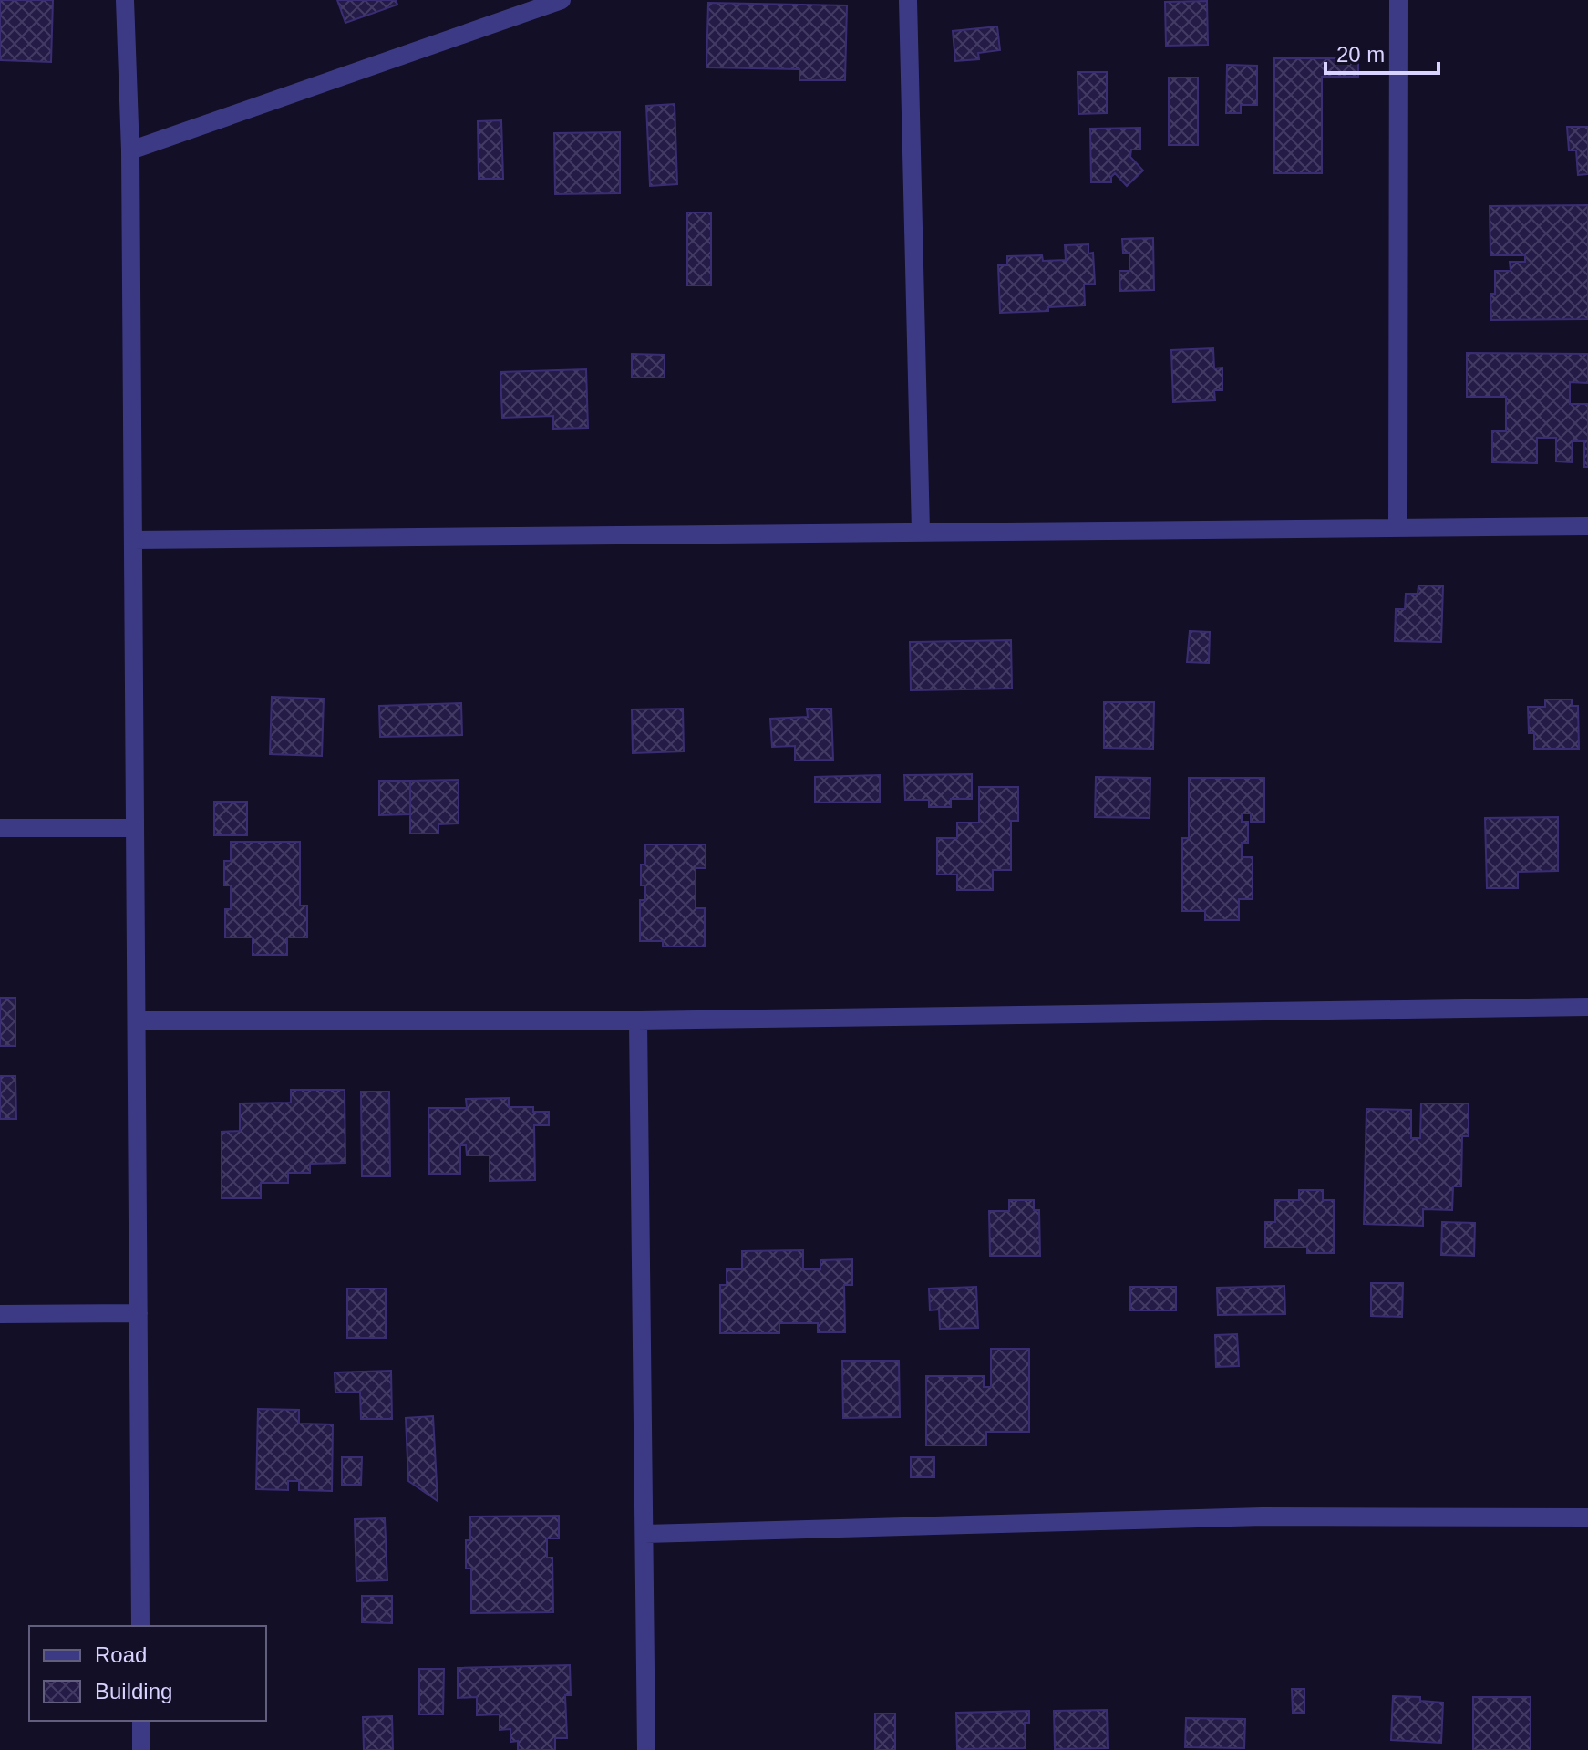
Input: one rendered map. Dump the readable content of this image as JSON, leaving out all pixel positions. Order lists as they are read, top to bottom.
{
  "legend": ["Road", "Building"],
  "scale_bar": "20 m"
}
